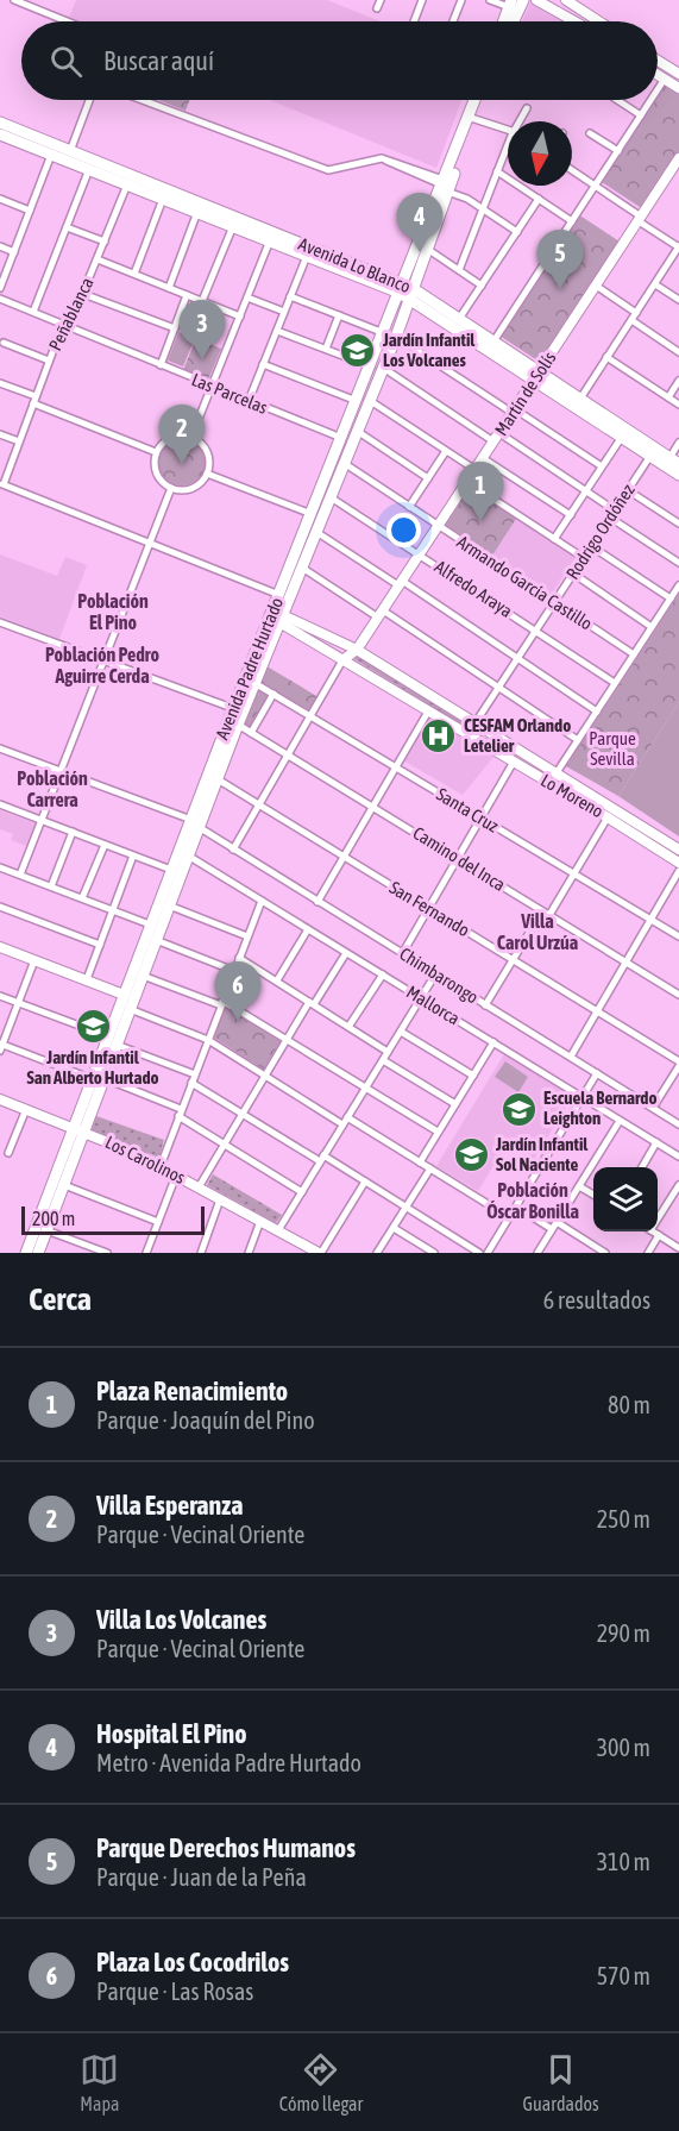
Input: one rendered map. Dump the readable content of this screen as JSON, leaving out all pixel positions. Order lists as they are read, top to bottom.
{
  "streets": {
    "main road": ["Avenida Lo Blanco", "Avenida Padre Hurtado"],
    "street": [
      "Peñablanca",
      "Las Parcelas",
      "Martín de Solís",
      "Rodrigo Ordóñez",
      "Armando García Castillo",
      "Alfredo Araya",
      "Lo Moreno",
      "Santa Cruz",
      "Camino del Inca",
      "San Fernando",
      "Chimbarongo",
      "Mallorca",
      "Los Carolinos"
    ]
  },
  "crossings": [
    ["Avenida Lo Blanco", "Peñablanca"],
    ["Avenida Lo Blanco", "Martín de Solís"],
    ["Avenida Lo Blanco", "Rodrigo Ordóñez"],
    ["Avenida Lo Blanco", "Avenida Padre Hurtado"],
    ["Peñablanca", "Las Parcelas"],
    ["Las Parcelas", "Avenida Padre Hurtado"],
    ["Martín de Solís", "Armando García Castillo"],
    ["Martín de Solís", "Alfredo Araya"],
    ["Martín de Solís", "Lo Moreno"],
    ["Rodrigo Ordóñez", "Armando García Castillo"],
    ["Rodrigo Ordóñez", "Alfredo Araya"],
    ["Rodrigo Ordóñez", "Lo Moreno"],
    ["Armando García Castillo", "Avenida Padre Hurtado"],
    ["Alfredo Araya", "Avenida Padre Hurtado"],
    ["Avenida Padre Hurtado", "Lo Moreno"],
    ["Avenida Padre Hurtado", "Santa Cruz"],
    ["Avenida Padre Hurtado", "Camino del Inca"],
    ["Avenida Padre Hurtado", "San Fernando"],
    ["Avenida Padre Hurtado", "Chimbarongo"],
    ["Avenida Padre Hurtado", "Mallorca"],
    ["Avenida Padre Hurtado", "Los Carolinos"]
  ],
  "districts": [
    "Población El Pino",
    "Población Pedro Aguirre Cerda",
    "Población Carrera",
    "Villa Carol Urzúa",
    "Población Óscar Bonilla"
  ],
  "parks": ["Parque Sevilla"],
  "places": {
    "school or university": [
      "Jardín Infantil Los Volcanes",
      "Jardín Infantil San Alberto Hurtado",
      "Escuela Bernardo Leighton",
      "Jardín Infantil Sol Naciente"
    ],
    "hospital": ["CESFAM Orlando Letelier"]
  },
  "scale_bar": "200 m",
  "north": "bottom",
  "page": {
    "search": "Buscar aquí",
    "pins": [
      "4",
      "5",
      "3",
      "2",
      "1",
      "6"
    ],
    "scale": "200 m",
    "heading": ["Cerca", "6 resultados"],
    "list": [
      {
        "mark": "1",
        "name": "Plaza Renacimiento",
        "note": "Parque · Joaquín del Pino",
        "value": "80 m"
      },
      {
        "mark": "2",
        "name": "Villa Esperanza",
        "note": "Parque · Vecinal Oriente",
        "value": "250 m"
      },
      {
        "mark": "3",
        "name": "Villa Los Volcanes",
        "note": "Parque · Vecinal Oriente",
        "value": "290 m"
      },
      {
        "mark": "4",
        "name": "Hospital El Pino",
        "note": "Metro · Avenida Padre Hurtado",
        "value": "300 m"
      },
      {
        "mark": "5",
        "name": "Parque Derechos Humanos",
        "note": "Parque · Juan de la Peña",
        "value": "310 m"
      },
      {
        "mark": "6",
        "name": "Plaza Los Cocodrilos",
        "note": "Parque · Las Rosas",
        "value": "570 m"
      }
    ],
    "nav": ["Mapa", "Cómo llegar", "Guardados"]
  }
}
